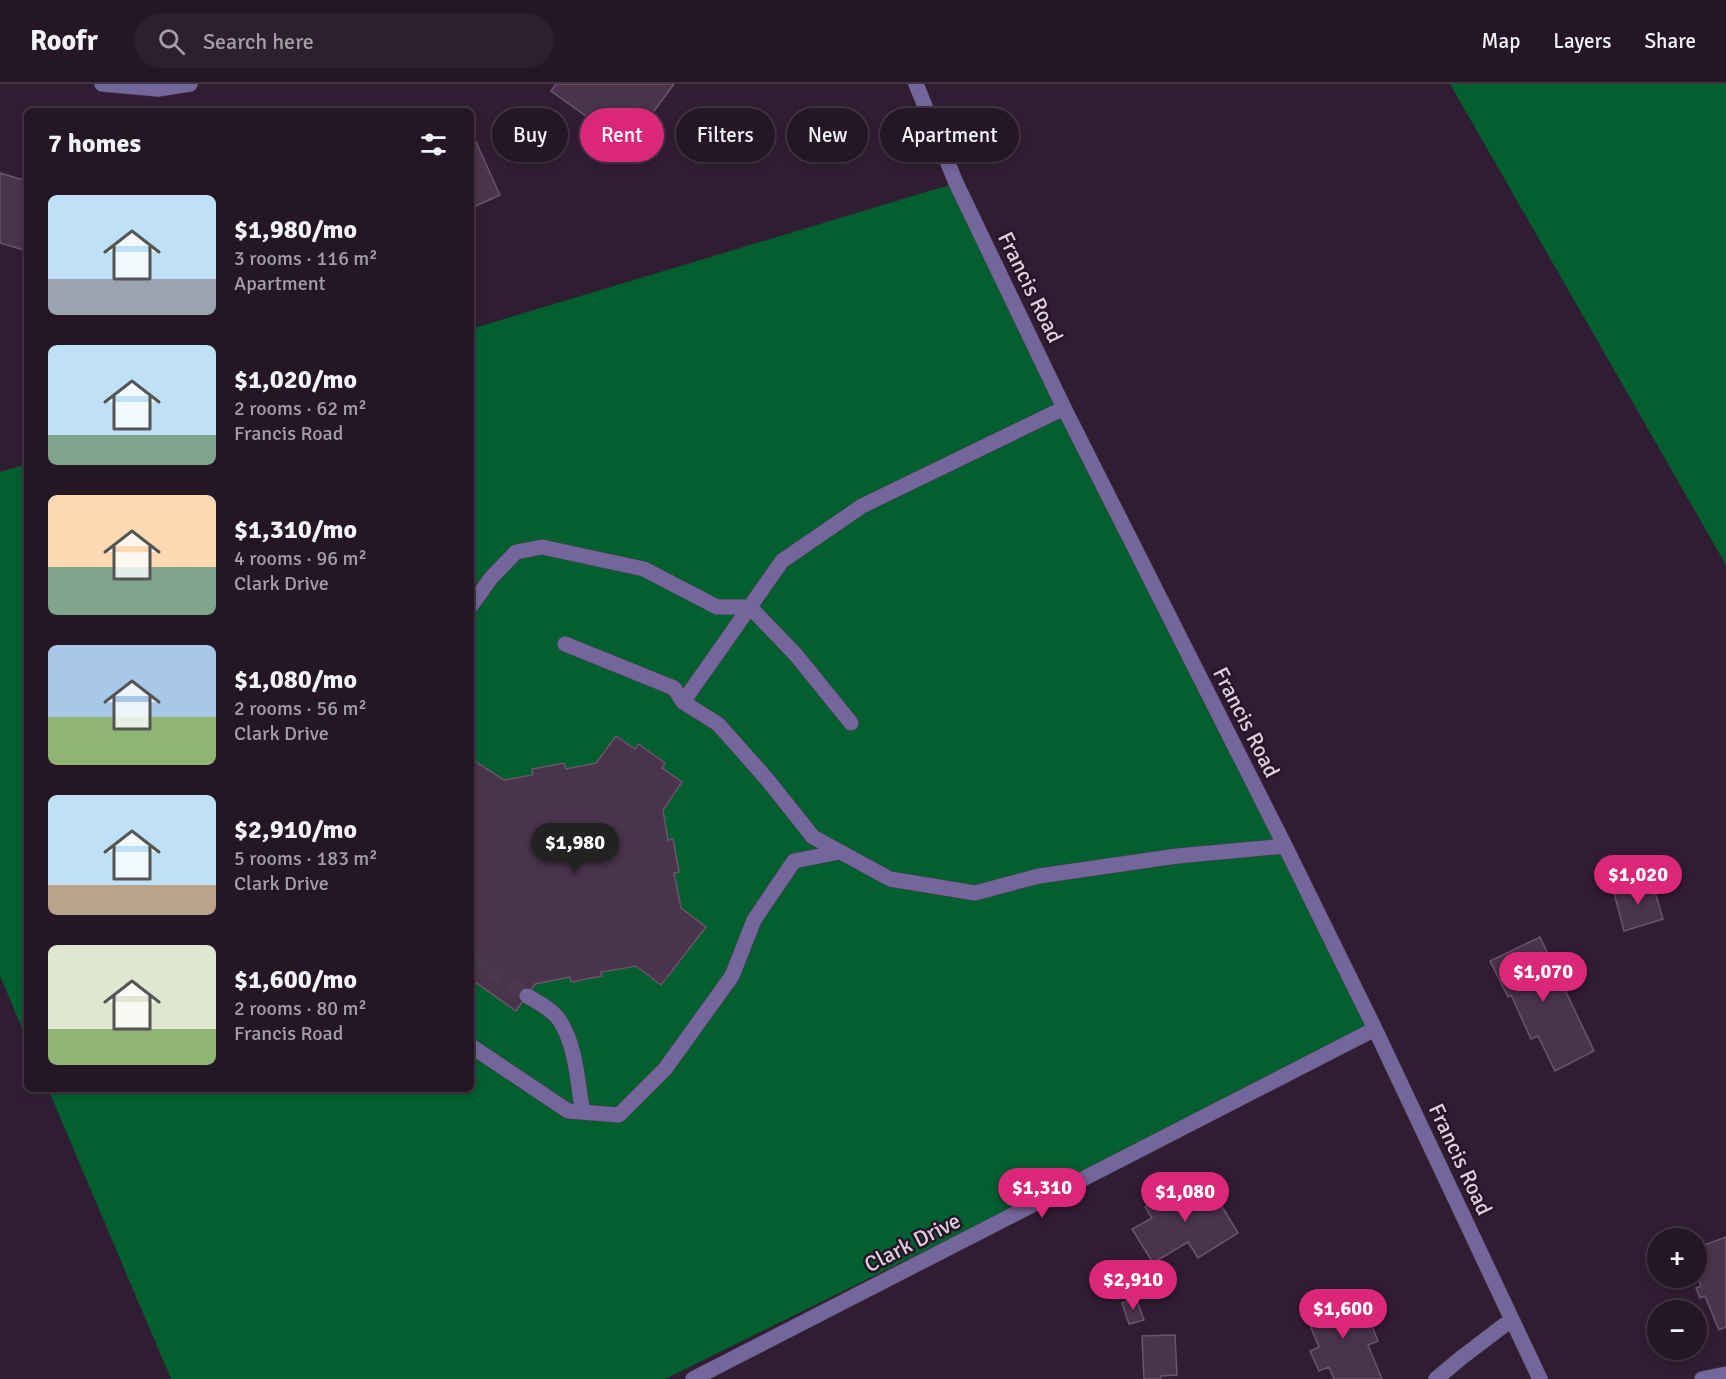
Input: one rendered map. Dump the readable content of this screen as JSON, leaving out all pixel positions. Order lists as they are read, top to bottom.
{
  "streets": {
    "street": ["Francis Road", "Clark Drive"]
  },
  "crossings": [
    ["Francis Road", "Clark Drive"]
  ],
  "page": {
    "header": "Roofr",
    "search": "Search here",
    "nav": ["Map", "Layers", "Share"],
    "chip": [
      "Buy",
      "Rent",
      "Filters",
      "New",
      "Apartment"
    ],
    "heading": "7 homes",
    "list": [
      {
        "name": "$1,980/mo",
        "note": "3 rooms · 116 m² · Apartment"
      },
      {
        "name": "$1,020/mo",
        "note": "2 rooms · 62 m² · Francis Road"
      },
      {
        "name": "$1,310/mo",
        "note": "4 rooms · 96 m² · Clark Drive"
      },
      {
        "name": "$1,080/mo",
        "note": "2 rooms · 56 m² · Clark Drive"
      },
      {
        "name": "$2,910/mo",
        "note": "5 rooms · 183 m² · Clark Drive"
      },
      {
        "name": "$1,600/mo",
        "note": "2 rooms · 80 m² · Francis Road"
      }
    ],
    "price": [
      "$1,980",
      "$1,020",
      "$1,070",
      "$1,310",
      "$1,080",
      "$2,910",
      "$1,600"
    ],
    "map_buttons": ["+", "−"]
  }
}
